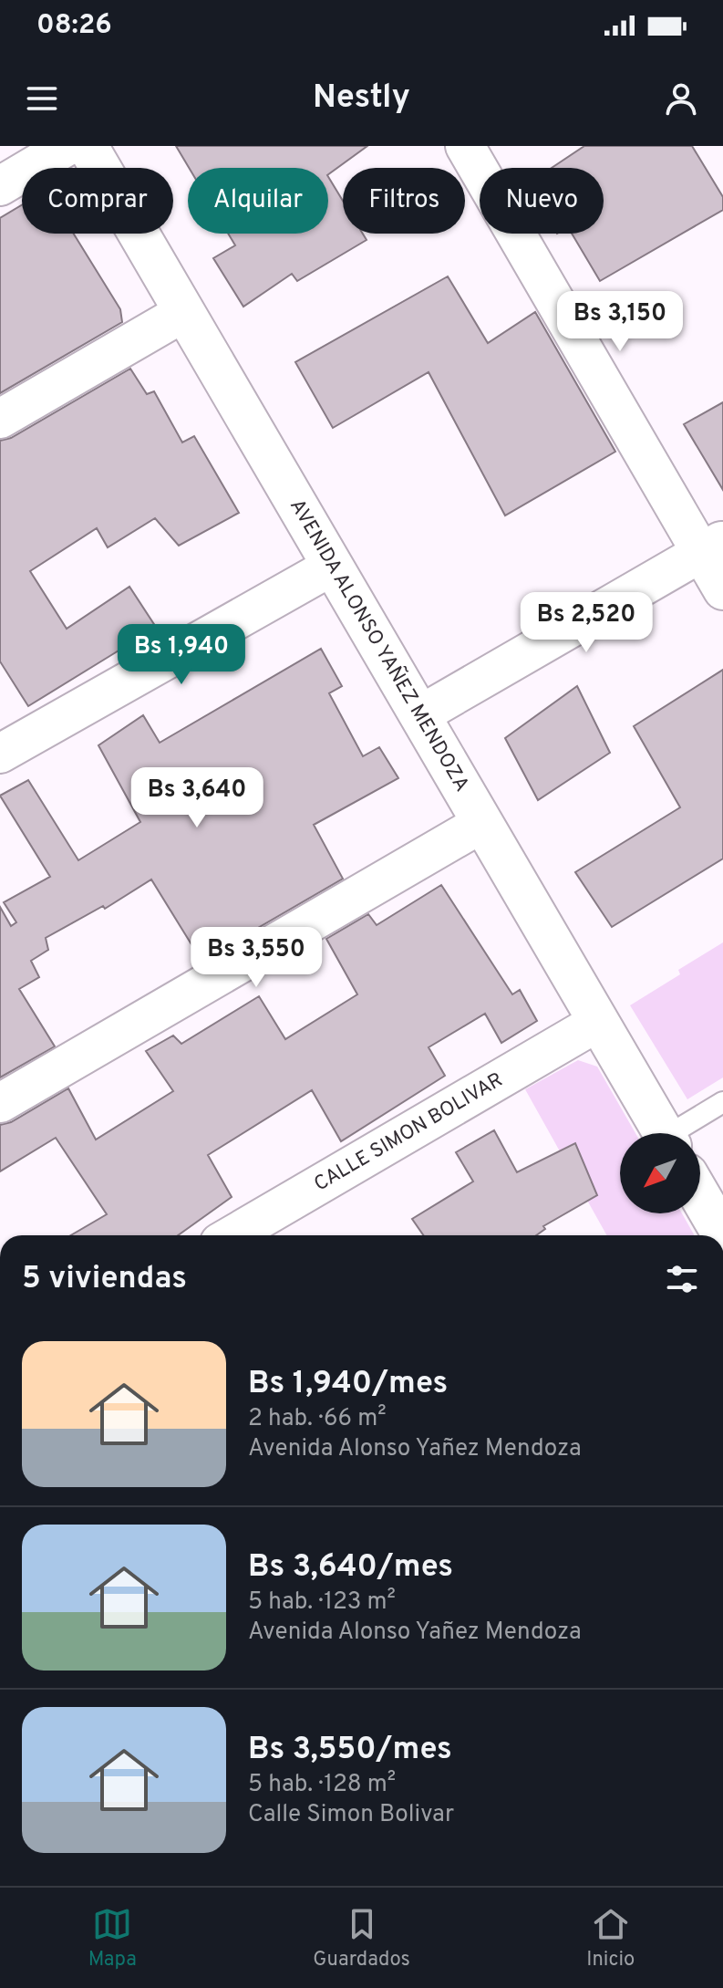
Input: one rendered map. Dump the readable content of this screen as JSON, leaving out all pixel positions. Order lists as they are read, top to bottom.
{
  "streets": {
    "main road": ["AVENIDA ALONSO YAÑEZ MENDOZA"],
    "street": ["CALLE SIMON BOLIVAR"]
  },
  "crossings": [
    ["AVENIDA ALONSO YAÑEZ MENDOZA", "CALLE SIMON BOLIVAR"]
  ],
  "north": "bottom left",
  "page": {
    "status": "08:26",
    "header": "Nestly",
    "chip": [
      "Comprar",
      "Alquilar",
      "Filtros",
      "Nuevo"
    ],
    "price": [
      "Bs 3,150",
      "Bs 2,520",
      "Bs 1,940",
      "Bs 3,640",
      "Bs 3,550"
    ],
    "heading": "5 viviendas",
    "list": [
      {
        "name": "Bs 1,940/mes",
        "note": "2 hab. · 66 m² · Avenida Alonso Yañez Mendoza"
      },
      {
        "name": "Bs 3,640/mes",
        "note": "5 hab. · 123 m² · Avenida Alonso Yañez Mendoza"
      },
      {
        "name": "Bs 3,550/mes",
        "note": "5 hab. · 128 m² · Calle Simon Bolivar"
      }
    ],
    "tabs": ["Mapa", "Guardados", "Inicio"]
  }
}
